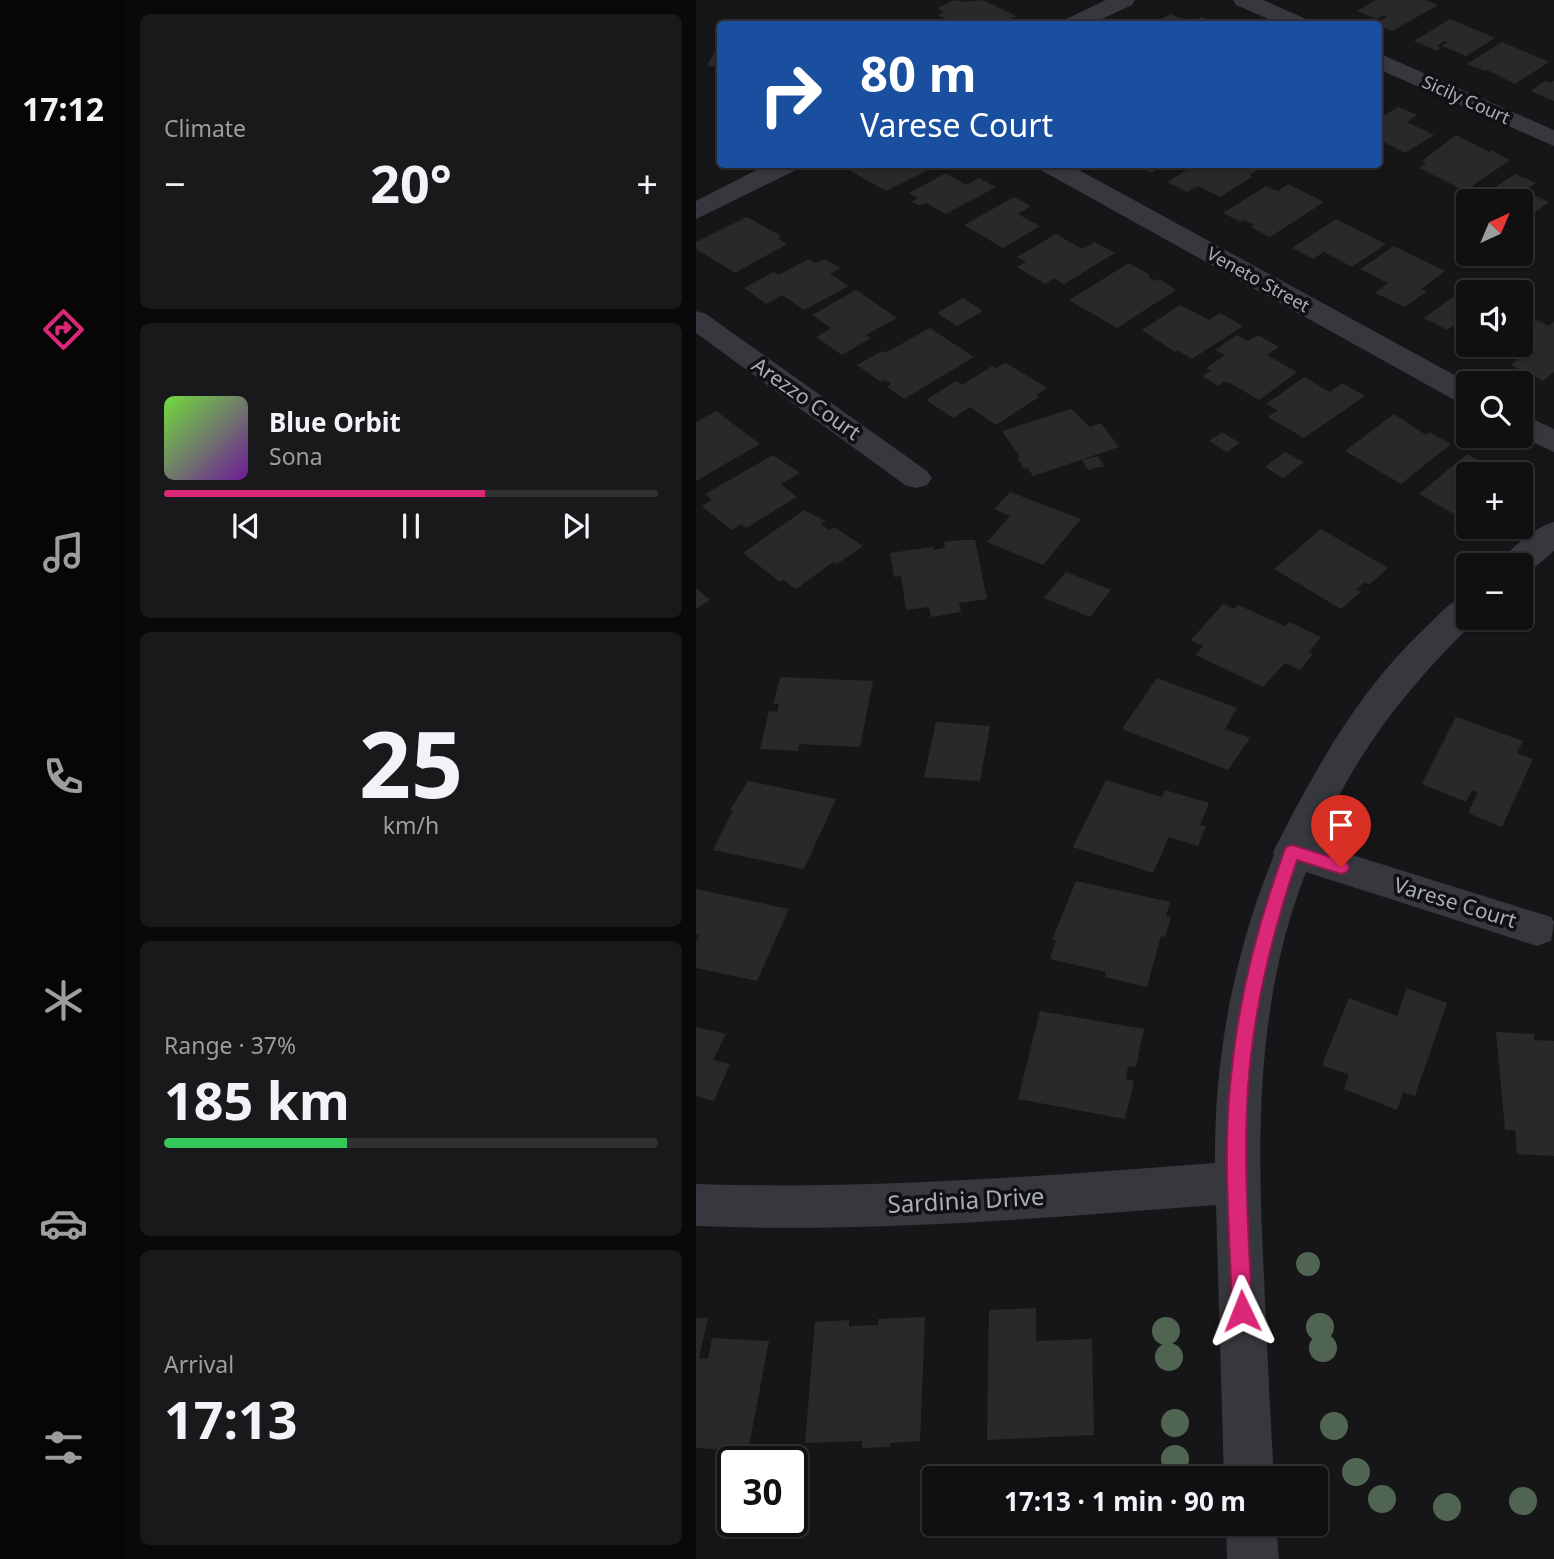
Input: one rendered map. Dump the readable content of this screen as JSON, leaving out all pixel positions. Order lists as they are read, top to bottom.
{
  "streets": {
    "street": [
      "Sicily Court",
      "Veneto Street",
      "Arezzo Court",
      "Varese Court",
      "Sardinia Drive"
    ]
  },
  "north": "top right",
  "page": {
    "tabs": "17:12",
    "tile": [
      "Climate",
      ["25", "km/h"],
      ["Range · 37%", "185 km"],
      ["Arrival", "17:13"]
    ],
    "turn": ["80 m", "Varese Court"],
    "heat": ["−", "20°", "+"],
    "map_buttons": ["+", "−"],
    "song": ["Blue Orbit", "Sona"],
    "limit": "30",
    "trip": "17:13 · 1 min · 90 m"
  }
}
